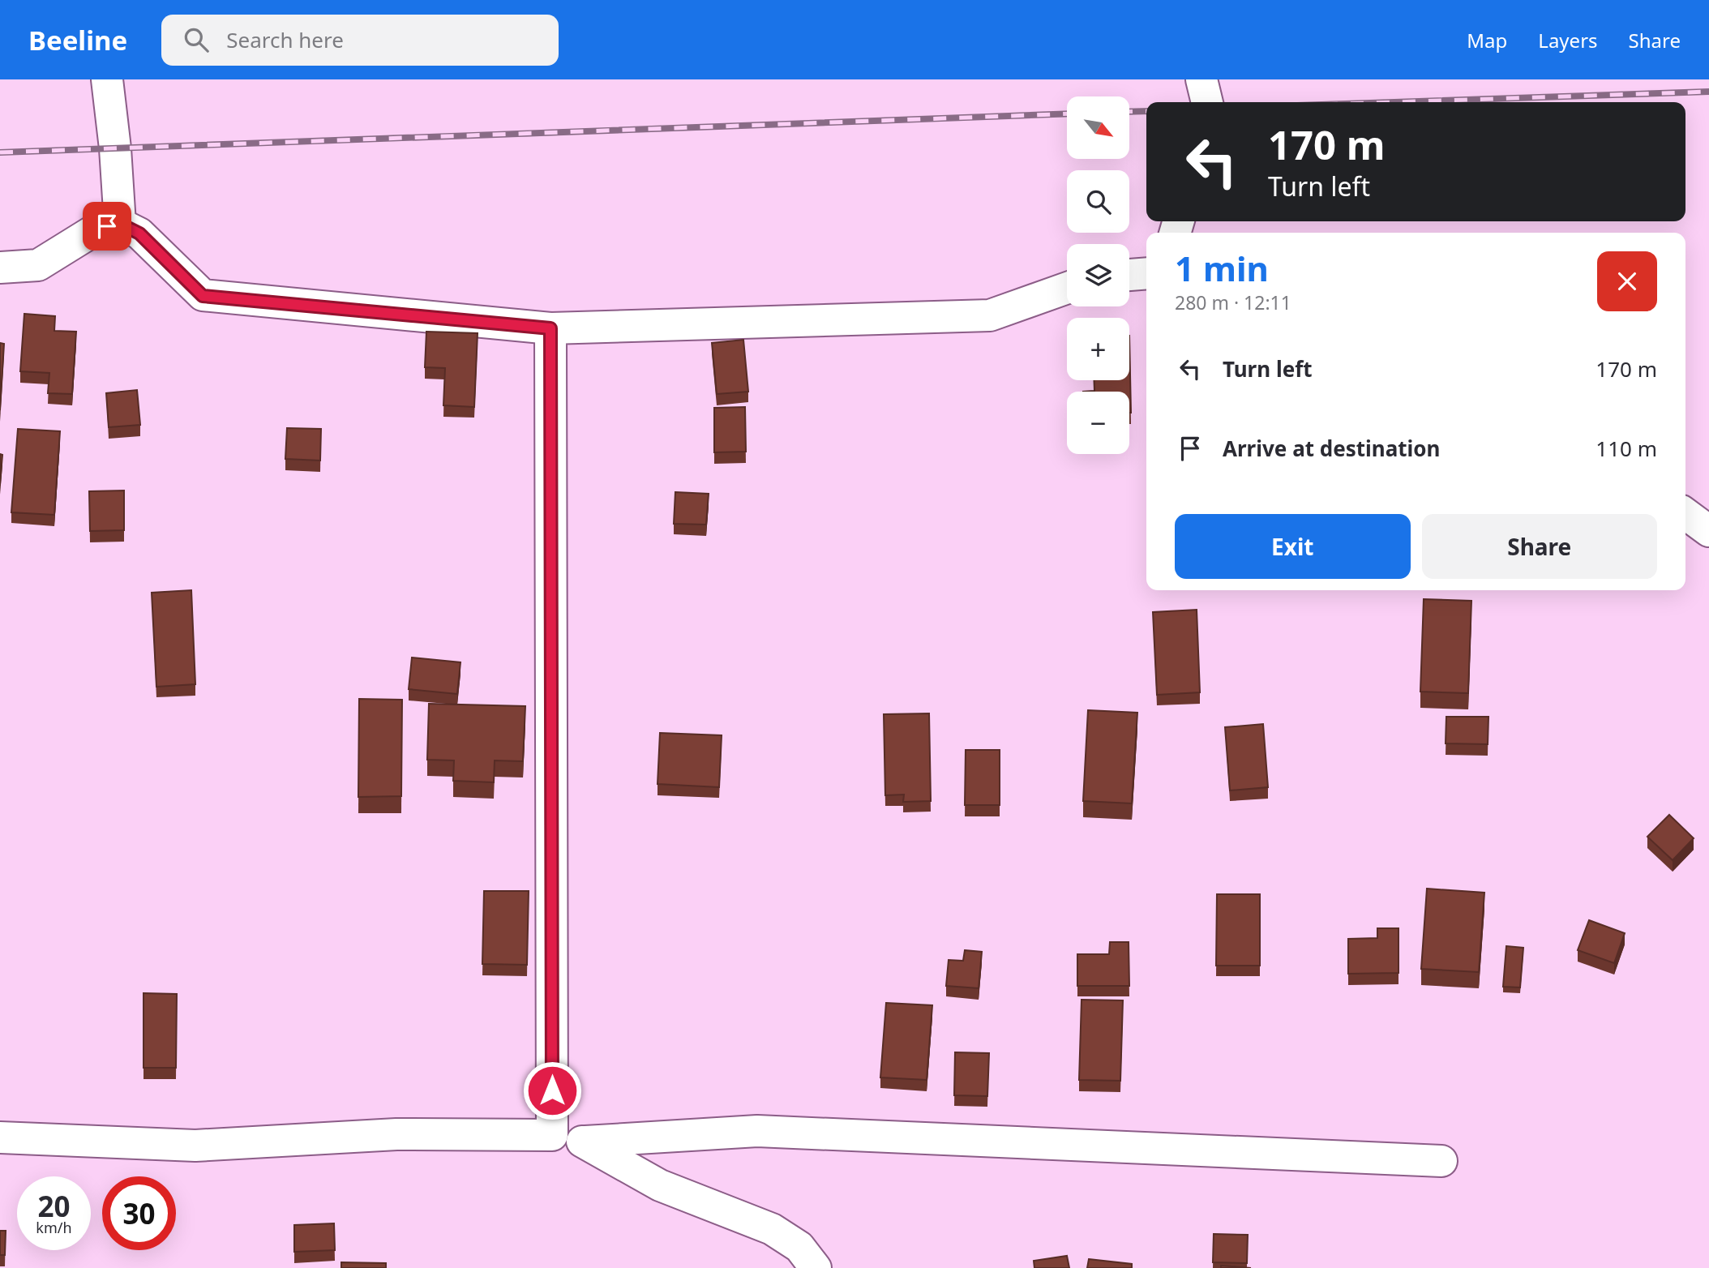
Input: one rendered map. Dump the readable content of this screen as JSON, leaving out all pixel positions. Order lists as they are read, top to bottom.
{
  "north": "bottom right",
  "page": {
    "header": "Beeline",
    "search": "Search here",
    "nav": ["Map", "Layers", "Share"],
    "map_buttons": ["+", "−"],
    "turn": ["170 m", "Turn left"],
    "heading": ["1 min", "280 m · 12:11"],
    "list": [
      {
        "name": "Turn left",
        "value": "170 m"
      },
      {
        "name": "Arrive at destination",
        "value": "110 m"
      }
    ],
    "buttons": ["Exit", "Share"],
    "speed": "20 km/h",
    "limit": "30"
  }
}
